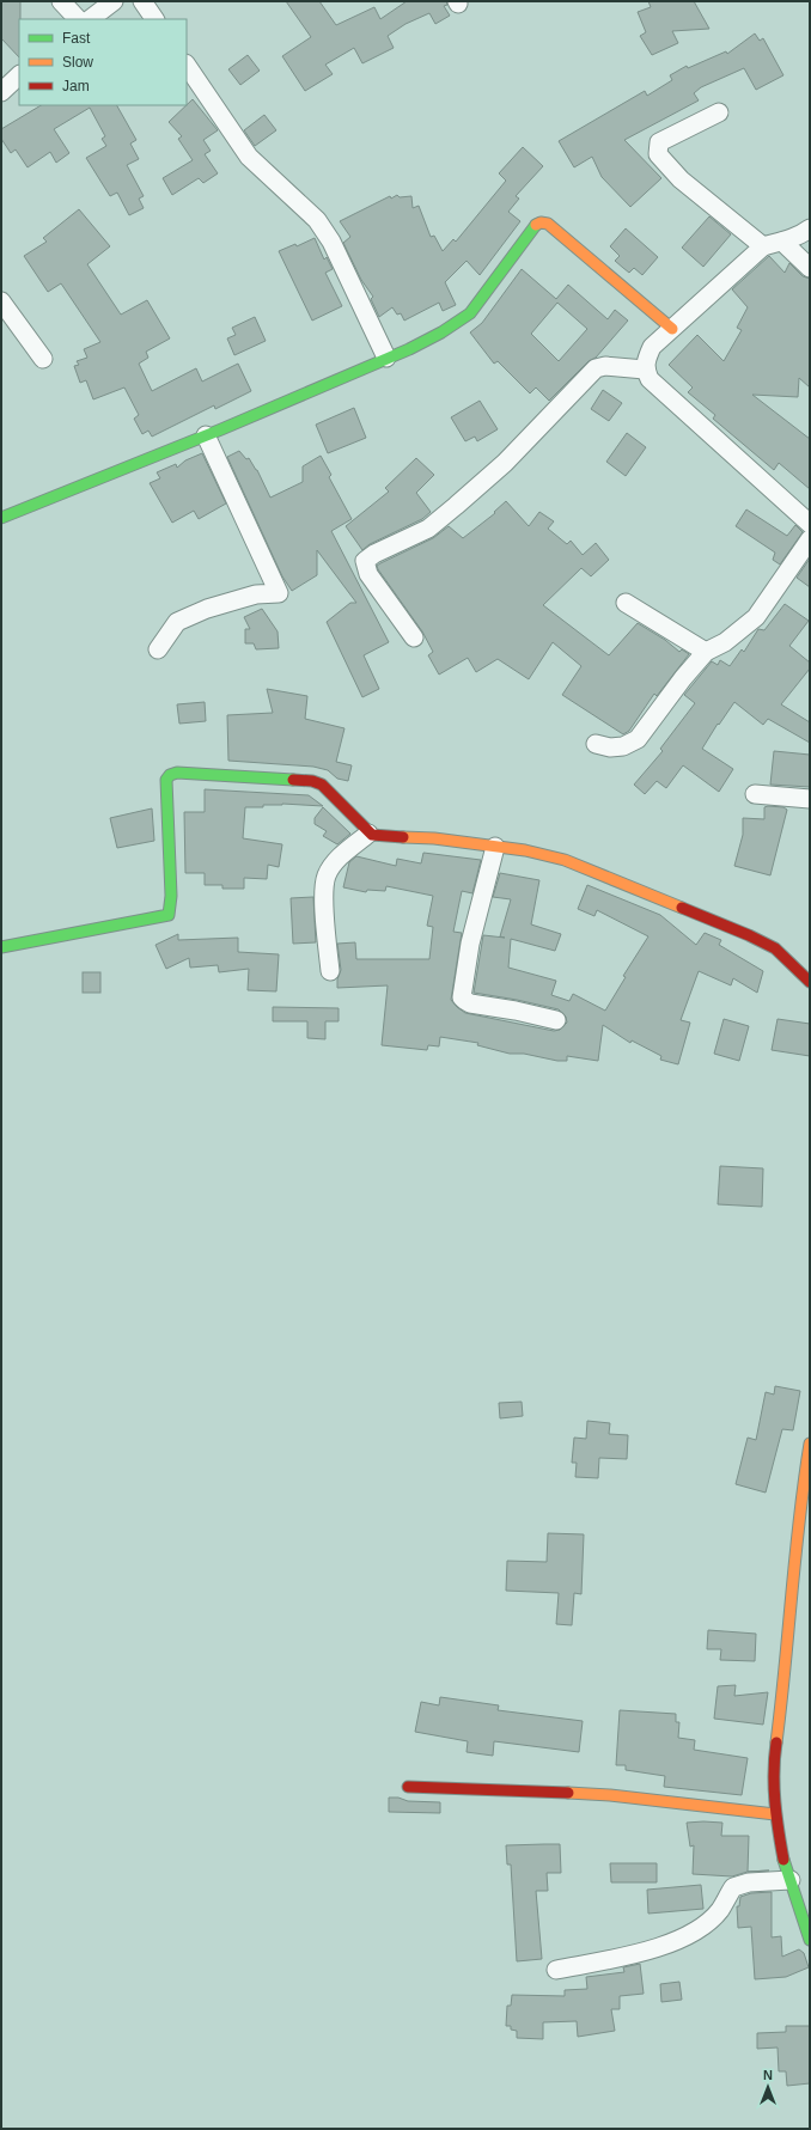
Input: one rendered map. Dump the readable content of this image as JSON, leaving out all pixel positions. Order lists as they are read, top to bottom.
{
  "legend": ["Fast", "Slow", "Jam"],
  "north": "top"
}
